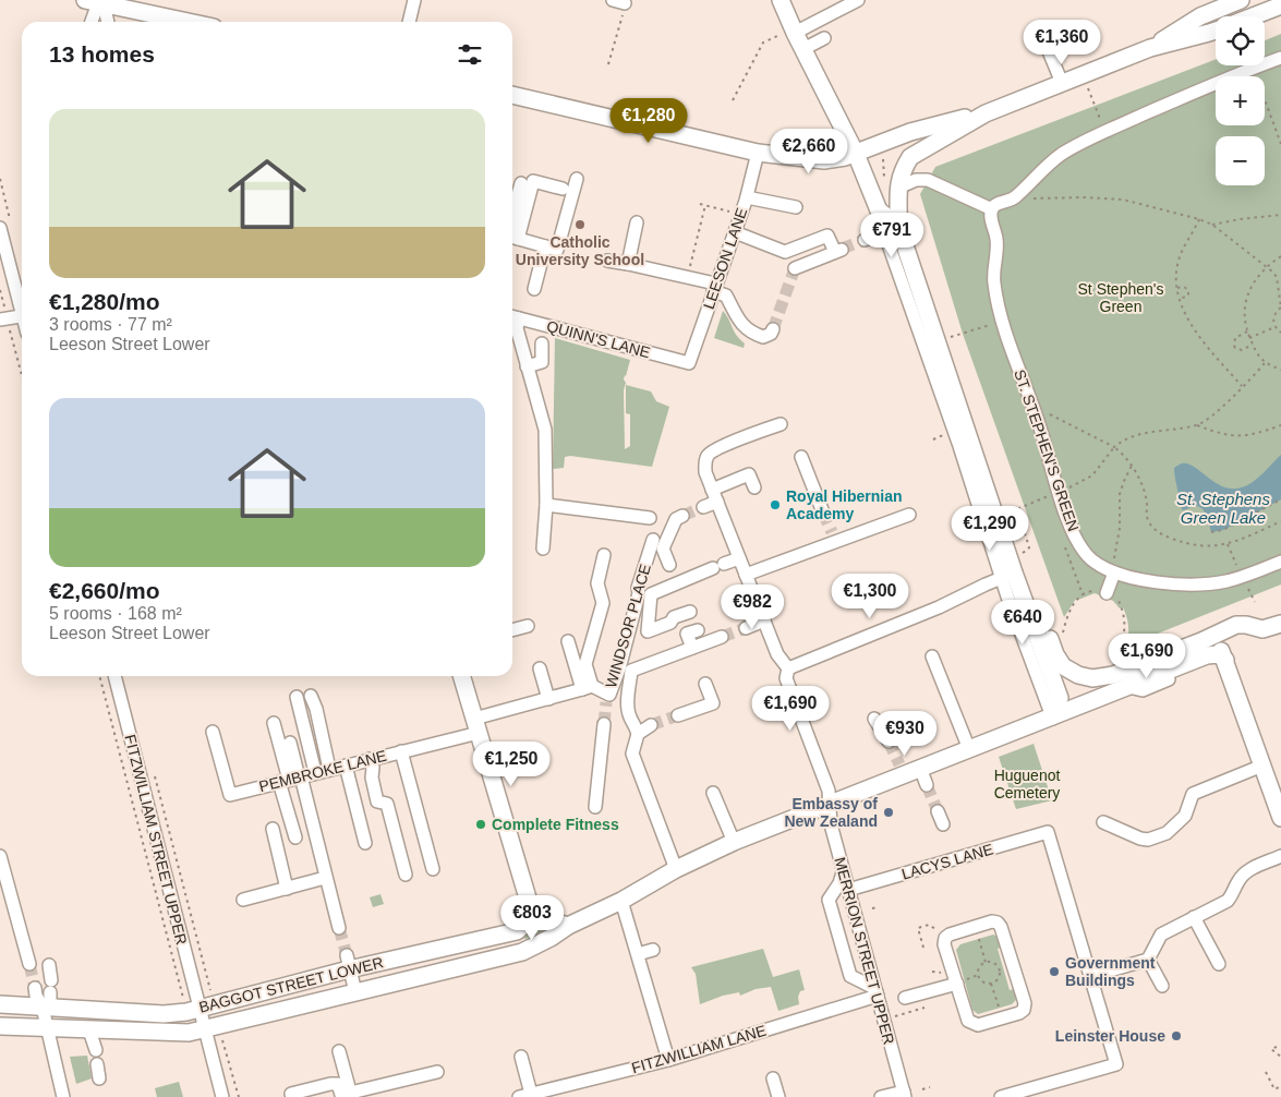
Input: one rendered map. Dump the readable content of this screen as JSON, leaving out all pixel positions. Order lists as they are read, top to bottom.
{
  "streets": {
    "main road": ["BAGGOT STREET LOWER"],
    "street": [
      "LEESON LANE",
      "QUINN'S LANE",
      "ST. STEPHEN'S GREEN",
      "WINDSOR PLACE",
      "PEMBROKE LANE",
      "FITZWILLIAM STREET UPPER",
      "LACYS LANE",
      "MERRION STREET UPPER",
      "FITZWILLIAM LANE"
    ]
  },
  "crossings": [
    ["LEESON LANE", "QUINN'S LANE"],
    ["WINDSOR PLACE", "PEMBROKE LANE"],
    ["FITZWILLIAM STREET UPPER", "BAGGOT STREET LOWER"],
    ["LACYS LANE", "MERRION STREET UPPER"],
    ["MERRION STREET UPPER", "BAGGOT STREET LOWER"],
    ["MERRION STREET UPPER", "FITZWILLIAM LANE"]
  ],
  "water": ["St. Stephens Green Lake"],
  "parks": ["St Stephen's Green", "Huguenot Cemetery"],
  "places": [
    "Catholic University School",
    "Royal Hibernian Academy",
    "Embassy of New Zealand",
    "Complete Fitness",
    "Government Buildings",
    "Leinster House"
  ],
  "page": {
    "map_buttons": ["+", "−"],
    "price": [
      "€1,360",
      "€1,280",
      "€2,660",
      "€791",
      "€1,290",
      "€1,300",
      "€982",
      "€640",
      "€1,690",
      "€1,690",
      "€930",
      "€1,250",
      "€803"
    ],
    "heading": "13 homes",
    "list": [
      {
        "name": "€1,280/mo",
        "note": "3 rooms · 77 m² · Leeson Street Lower"
      },
      {
        "name": "€2,660/mo",
        "note": "5 rooms · 168 m² · Leeson Street Lower"
      }
    ]
  }
}
